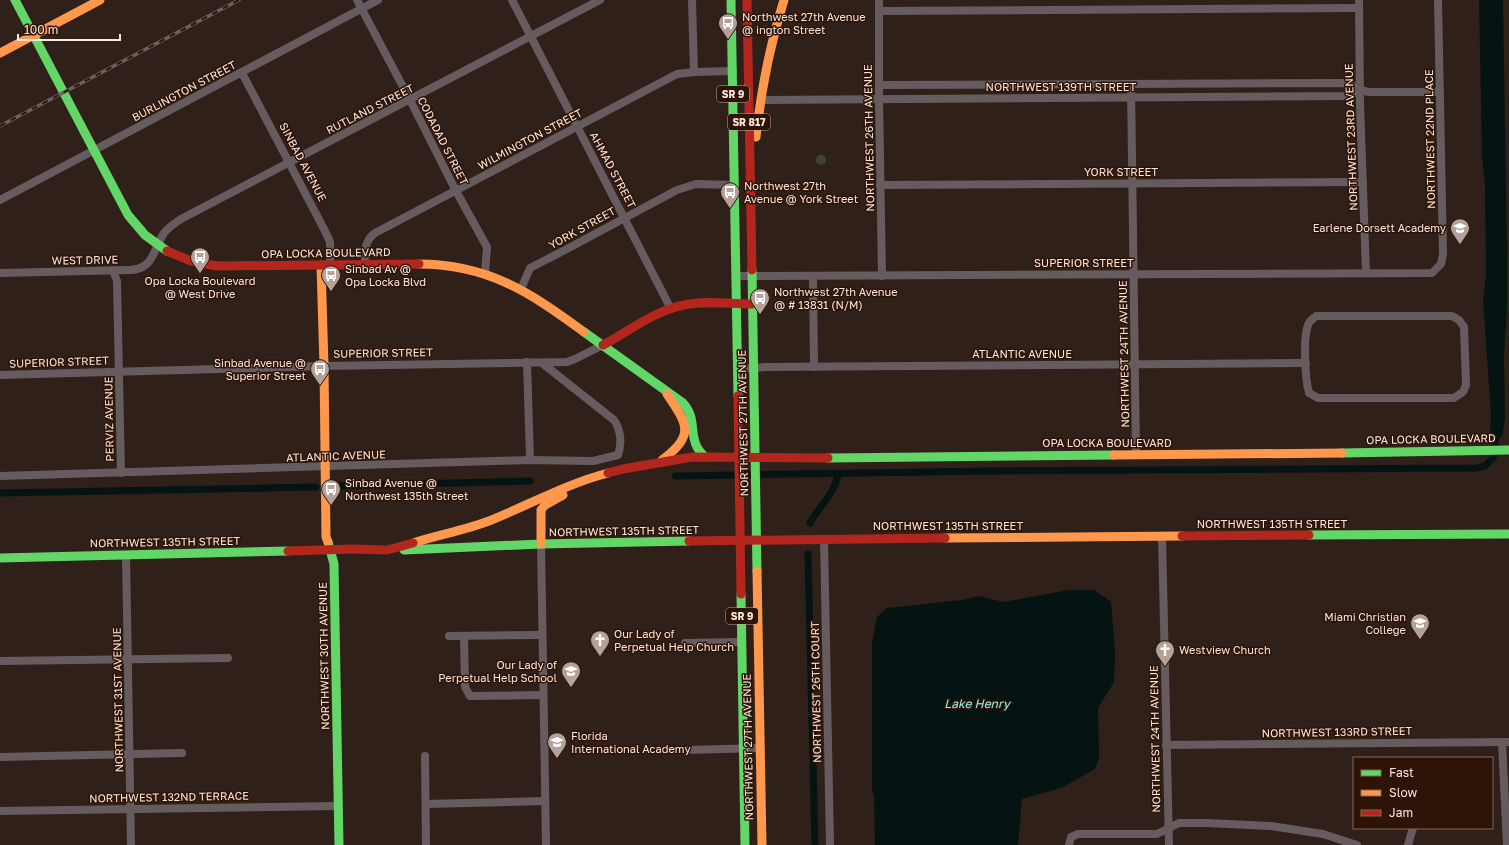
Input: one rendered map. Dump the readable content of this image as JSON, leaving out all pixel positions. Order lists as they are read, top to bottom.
{
  "streets": {
    "main road": [
      "SR 9",
      "SR 817",
      "SINBAD AVENUE",
      "OPA LOCKA BOULEVARD",
      "SUPERIOR STREET",
      "NORTHWEST 27TH AVENUE",
      "NORTHWEST 135TH STREET",
      "NORTHWEST 30TH AVENUE"
    ],
    "street": [
      "NORTHWEST 139TH STREET",
      "BURLINGTON STREET",
      "RUTLAND STREET",
      "NORTHWEST 23RD AVENUE",
      "NORTHWEST 26TH AVENUE",
      "WILMINGTON STREET",
      "NORTHWEST 22ND PLACE",
      "CODADAD STREET",
      "AHMAD STREET",
      "YORK STREET",
      "WEST DRIVE",
      "ATLANTIC AVENUE",
      "NORTHWEST 24TH AVENUE",
      "PERVIZ AVENUE",
      "NORTHWEST 26TH COURT",
      "NORTHWEST 31ST AVENUE",
      "NORTHWEST 133RD STREET",
      "NORTHWEST 132ND TERRACE"
    ]
  },
  "crossings": [
    ["NORTHWEST 139TH STREET", "SR 9"],
    ["NORTHWEST 139TH STREET", "NORTHWEST 23RD AVENUE"],
    ["NORTHWEST 139TH STREET", "NORTHWEST 26TH AVENUE"],
    ["NORTHWEST 139TH STREET", "NORTHWEST 22ND PLACE"],
    ["NORTHWEST 139TH STREET", "NORTHWEST 24TH AVENUE"],
    ["BURLINGTON STREET", "CODADAD STREET"],
    ["BURLINGTON STREET", "SINBAD AVENUE"],
    ["BURLINGTON STREET", "OPA LOCKA BOULEVARD"],
    ["SR 9", "NORTHWEST 27TH AVENUE"],
    ["RUTLAND STREET", "CODADAD STREET"],
    ["RUTLAND STREET", "SINBAD AVENUE"],
    ["RUTLAND STREET", "AHMAD STREET"],
    ["RUTLAND STREET", "OPA LOCKA BOULEVARD"],
    ["RUTLAND STREET", "WEST DRIVE"],
    ["NORTHWEST 23RD AVENUE", "YORK STREET"],
    ["NORTHWEST 23RD AVENUE", "SUPERIOR STREET"],
    ["NORTHWEST 26TH AVENUE", "YORK STREET"],
    ["NORTHWEST 26TH AVENUE", "SUPERIOR STREET"],
    ["WILMINGTON STREET", "CODADAD STREET"],
    ["WILMINGTON STREET", "AHMAD STREET"],
    ["WILMINGTON STREET", "OPA LOCKA BOULEVARD"],
    ["WILMINGTON STREET", "NORTHWEST 27TH AVENUE"],
    ["NORTHWEST 22ND PLACE", "SUPERIOR STREET"],
    ["CODADAD STREET", "OPA LOCKA BOULEVARD"],
    ["SINBAD AVENUE", "OPA LOCKA BOULEVARD"],
    ["SINBAD AVENUE", "SUPERIOR STREET"],
    ["SINBAD AVENUE", "ATLANTIC AVENUE"],
    ["SINBAD AVENUE", "NORTHWEST 30TH AVENUE"],
    ["AHMAD STREET", "YORK STREET"],
    ["AHMAD STREET", "SUPERIOR STREET"],
    ["YORK STREET", "OPA LOCKA BOULEVARD"],
    ["YORK STREET", "NORTHWEST 24TH AVENUE"],
    ["YORK STREET", "NORTHWEST 27TH AVENUE"],
    ["OPA LOCKA BOULEVARD", "WEST DRIVE"],
    ["OPA LOCKA BOULEVARD", "SUPERIOR STREET"],
    ["OPA LOCKA BOULEVARD", "NORTHWEST 24TH AVENUE"],
    ["OPA LOCKA BOULEVARD", "NORTHWEST 27TH AVENUE"],
    ["OPA LOCKA BOULEVARD", "NORTHWEST 135TH STREET"],
    ["OPA LOCKA BOULEVARD", "NORTHWEST 30TH AVENUE"],
    ["WEST DRIVE", "PERVIZ AVENUE"],
    ["SUPERIOR STREET", "ATLANTIC AVENUE"],
    ["SUPERIOR STREET", "NORTHWEST 24TH AVENUE"],
    ["SUPERIOR STREET", "PERVIZ AVENUE"],
    ["SUPERIOR STREET", "NORTHWEST 27TH AVENUE"],
    ["ATLANTIC AVENUE", "NORTHWEST 24TH AVENUE"],
    ["ATLANTIC AVENUE", "PERVIZ AVENUE"],
    ["ATLANTIC AVENUE", "NORTHWEST 27TH AVENUE"],
    ["ATLANTIC AVENUE", "NORTHWEST 30TH AVENUE"],
    ["NORTHWEST 24TH AVENUE", "NORTHWEST 135TH STREET"],
    ["NORTHWEST 24TH AVENUE", "NORTHWEST 133RD STREET"],
    ["NORTHWEST 27TH AVENUE", "NORTHWEST 135TH STREET"],
    ["NORTHWEST 135TH STREET", "NORTHWEST 30TH AVENUE"],
    ["NORTHWEST 135TH STREET", "NORTHWEST 26TH COURT"],
    ["NORTHWEST 135TH STREET", "NORTHWEST 31ST AVENUE"],
    ["NORTHWEST 30TH AVENUE", "NORTHWEST 132ND TERRACE"],
    ["NORTHWEST 31ST AVENUE", "NORTHWEST 132ND TERRACE"]
  ],
  "water": ["Lake Henry"],
  "places": {
    "bus stop": [
      "Northwest 27th Avenue @ ington Street",
      "Northwest 27th Avenue @ York Street",
      "Opa Locka Boulevard @ West Drive",
      "Sinbad Av @ Opa Locka Blvd",
      "Northwest 27th Avenue @ # 13831 (N/M)",
      "Sinbad Avenue @ Superior Street",
      "Sinbad Avenue @ Northwest 135th Street"
    ],
    "school or university": [
      "Earlene Dorsett Academy",
      "Miami Christian College",
      "Our Lady of Perpetual Help School",
      "Florida International Academy"
    ],
    "church": ["Our Lady of Perpetual Help Church", "Westview Church"]
  },
  "legend": ["Fast", "Slow", "Jam"],
  "scale_bar": "100 m"
}
